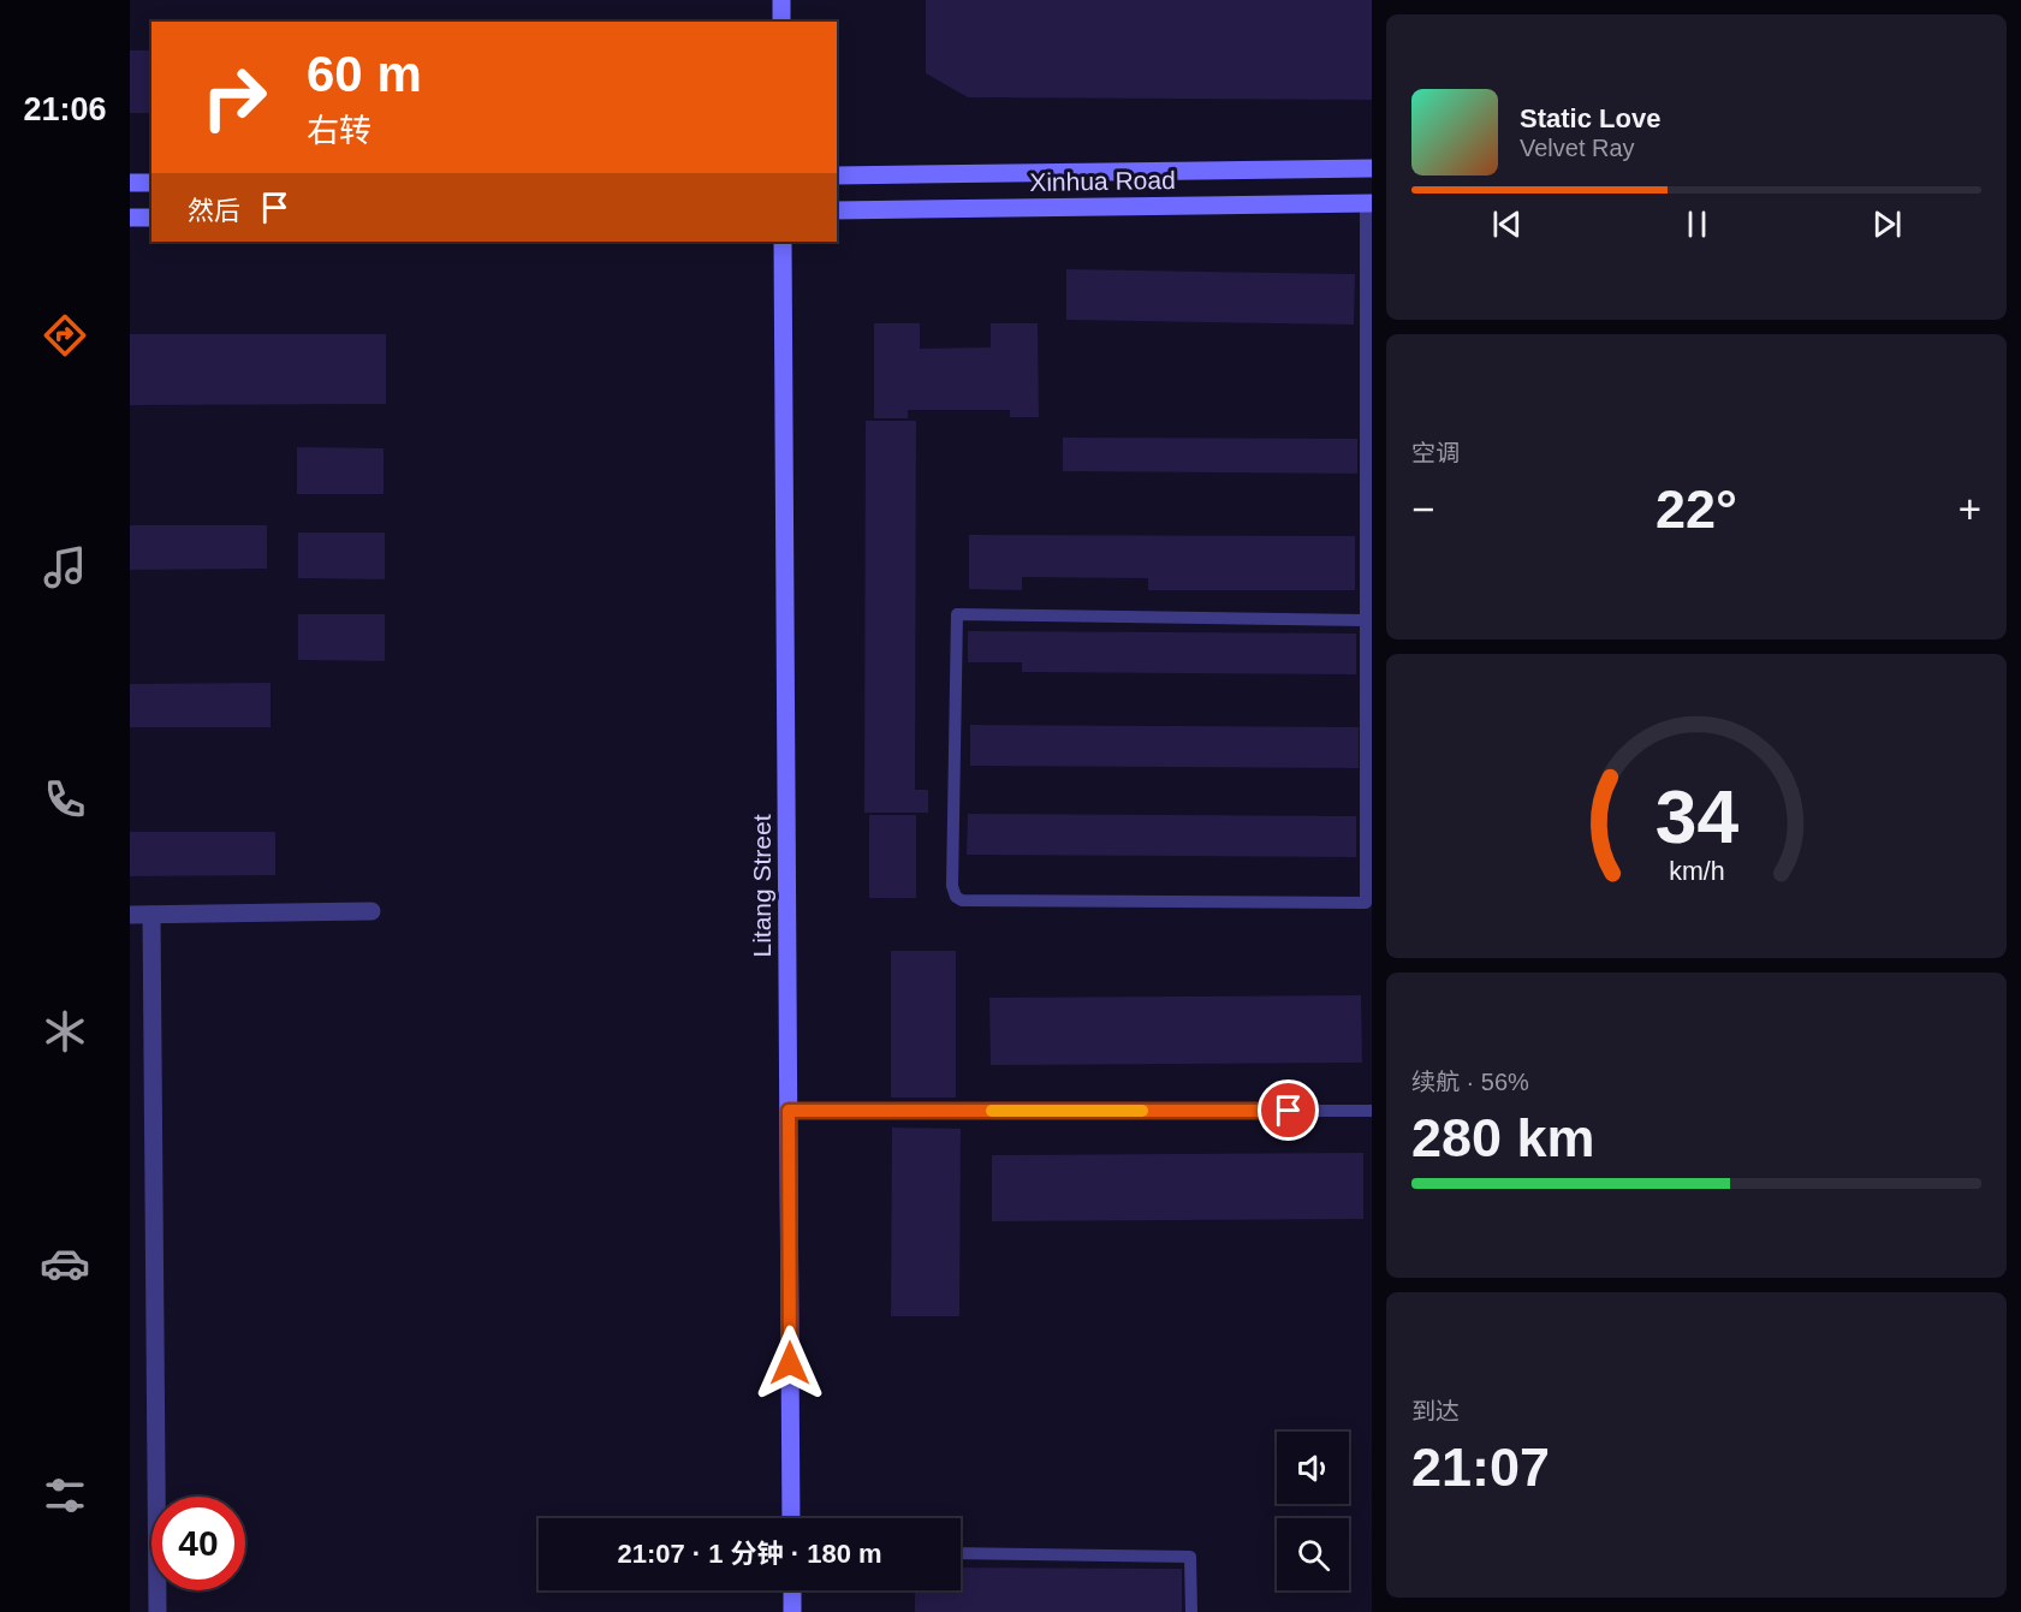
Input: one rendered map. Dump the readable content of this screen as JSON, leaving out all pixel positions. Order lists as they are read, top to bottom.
{
  "streets": {
    "street": ["Xinhua Road", "Litang Street"]
  },
  "page": {
    "tabs": "21:06",
    "turn": ["60 m", "右转"],
    "song": ["Static Love", "Velvet Ray"],
    "then": "然后",
    "tile": [
      "空调",
      ["续航 · 56%", "280 km"],
      ["到达", "21:07"]
    ],
    "heat": ["−", "22°", "+"],
    "limit": "40",
    "trip": "21:07 · 1 分钟 · 180 m",
    "gauge": ["34", "km/h"]
  }
}
